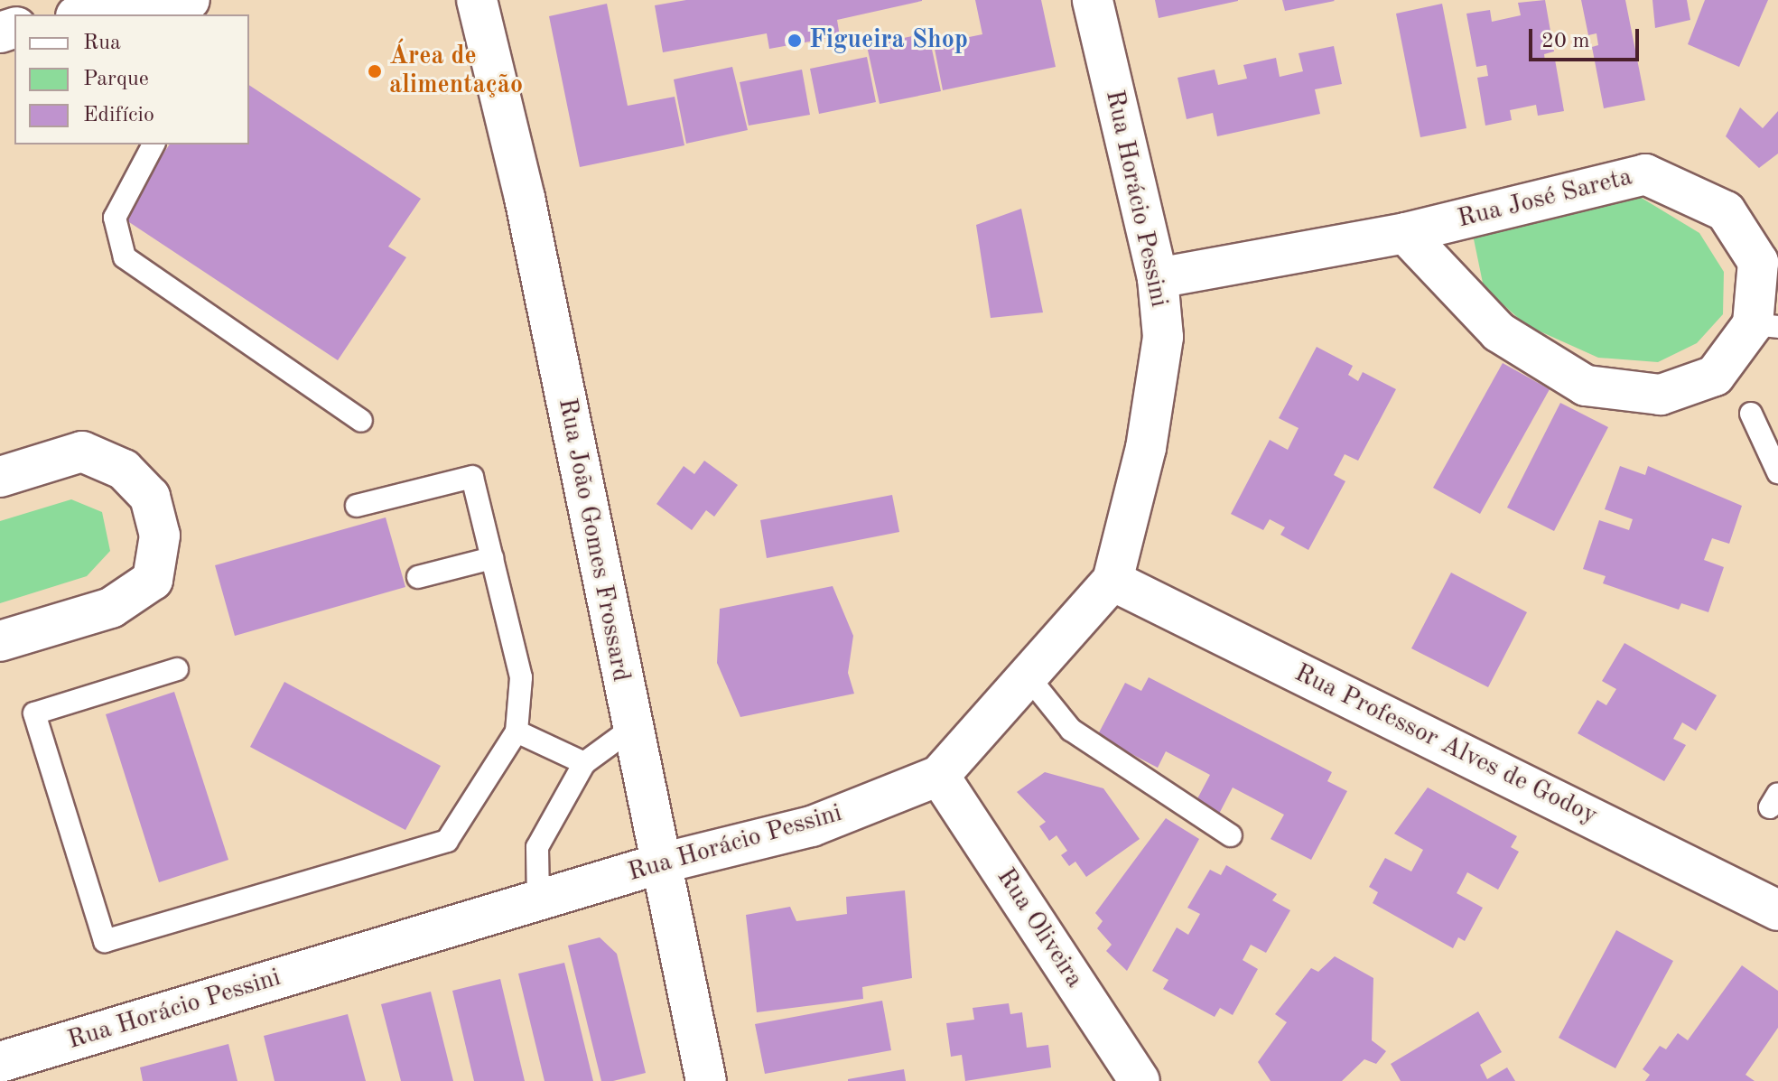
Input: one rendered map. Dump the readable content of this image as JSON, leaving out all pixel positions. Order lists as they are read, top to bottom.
{
  "streets": {
    "street": [
      "Rua Horácio Pessini",
      "Rua José Sareta",
      "Rua João Gomes Frossard",
      "Rua Professor Alves de Godoy",
      "Rua Oliveira"
    ]
  },
  "crossings": [
    ["Rua Horácio Pessini", "Rua José Sareta"],
    ["Rua Horácio Pessini", "Rua João Gomes Frossard"],
    ["Rua Horácio Pessini", "Rua Professor Alves de Godoy"],
    ["Rua Horácio Pessini", "Rua Oliveira"]
  ],
  "places": ["Figueira Shop", "Área de alimentação"],
  "legend": ["Rua", "Parque", "Edifício"],
  "scale_bar": "20 m"
}
